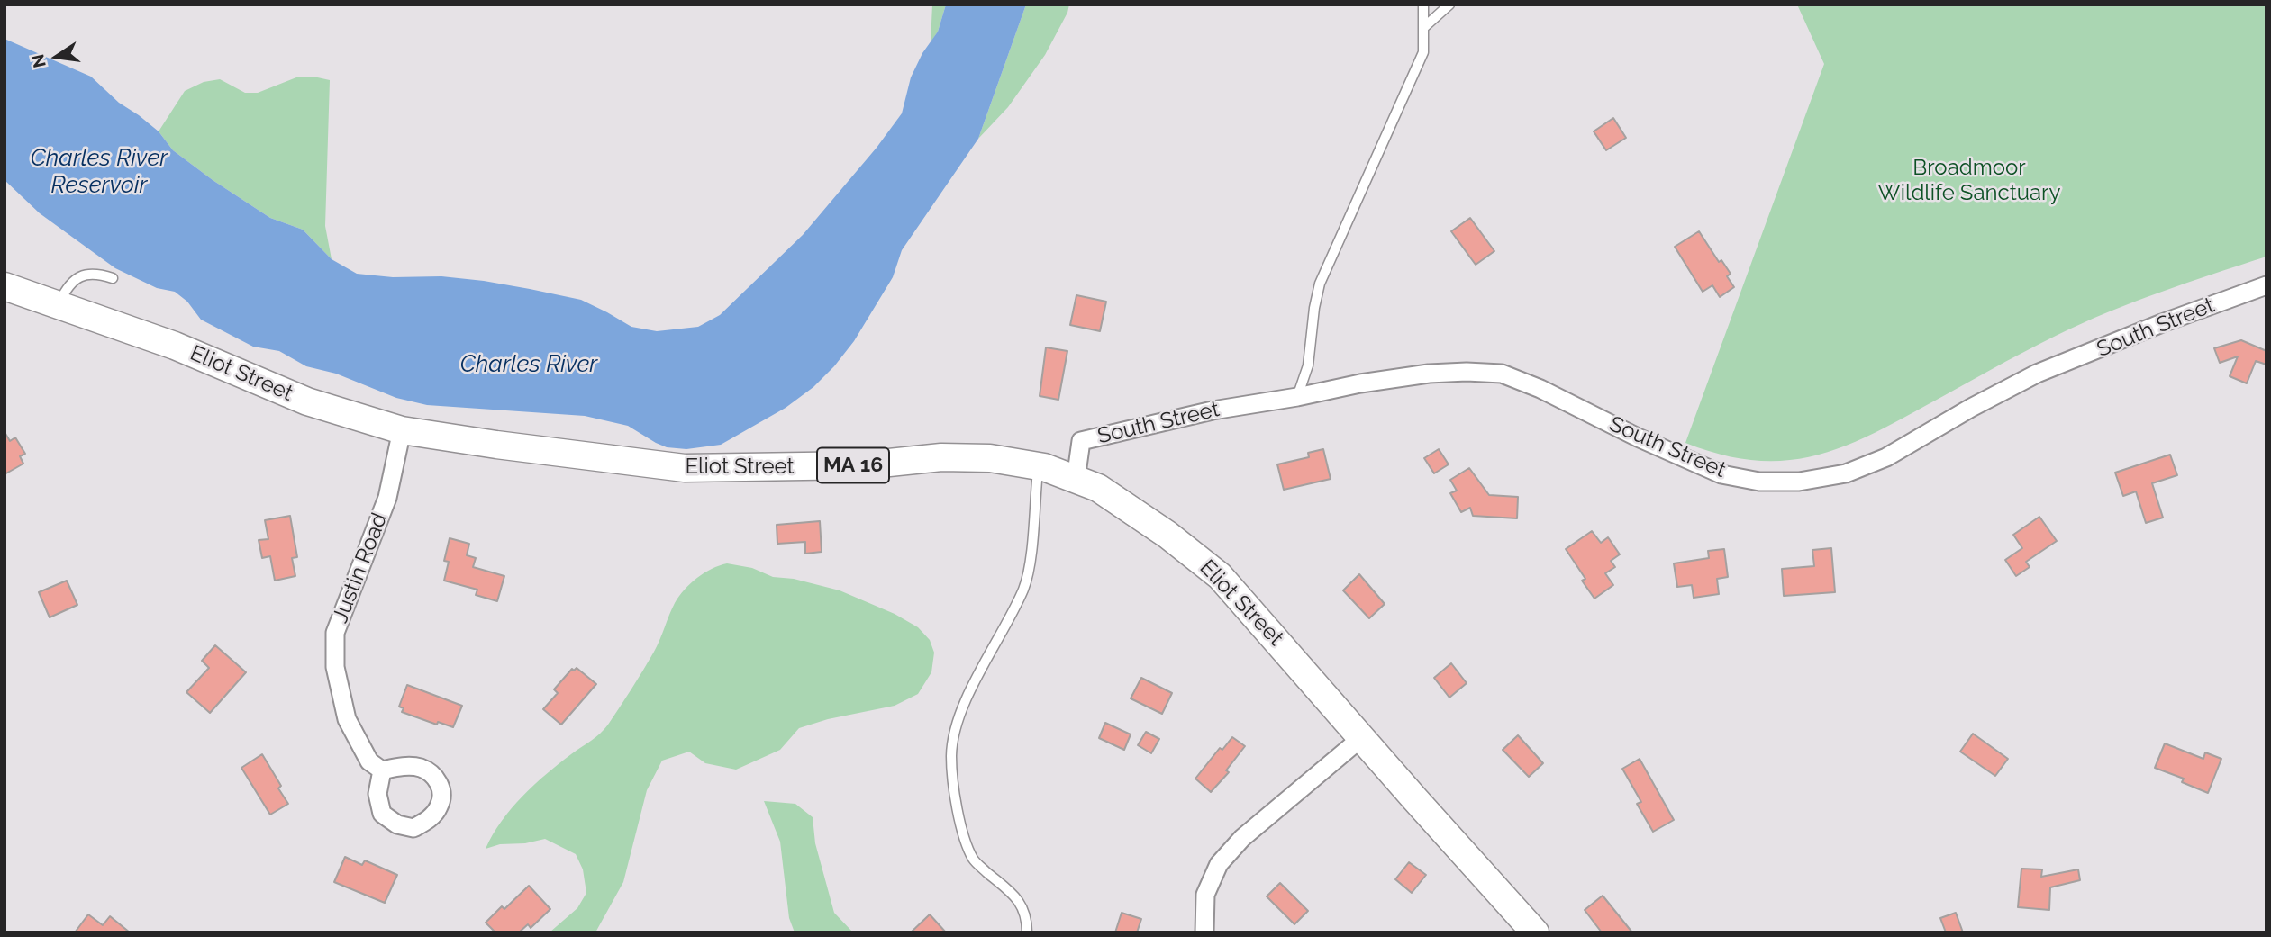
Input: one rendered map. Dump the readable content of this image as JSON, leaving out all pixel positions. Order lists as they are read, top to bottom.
{
  "streets": {
    "main road": ["Eliot Street", "MA 16"],
    "street": ["South Street", "Justin Road"]
  },
  "crossings": [
    ["South Street", "Eliot Street"],
    ["Eliot Street", "Justin Road"]
  ],
  "water": ["Charles River Reservoir", "Charles River"],
  "parks": ["Broadmoor Wildlife Sanctuary"],
  "north": "left"
}
